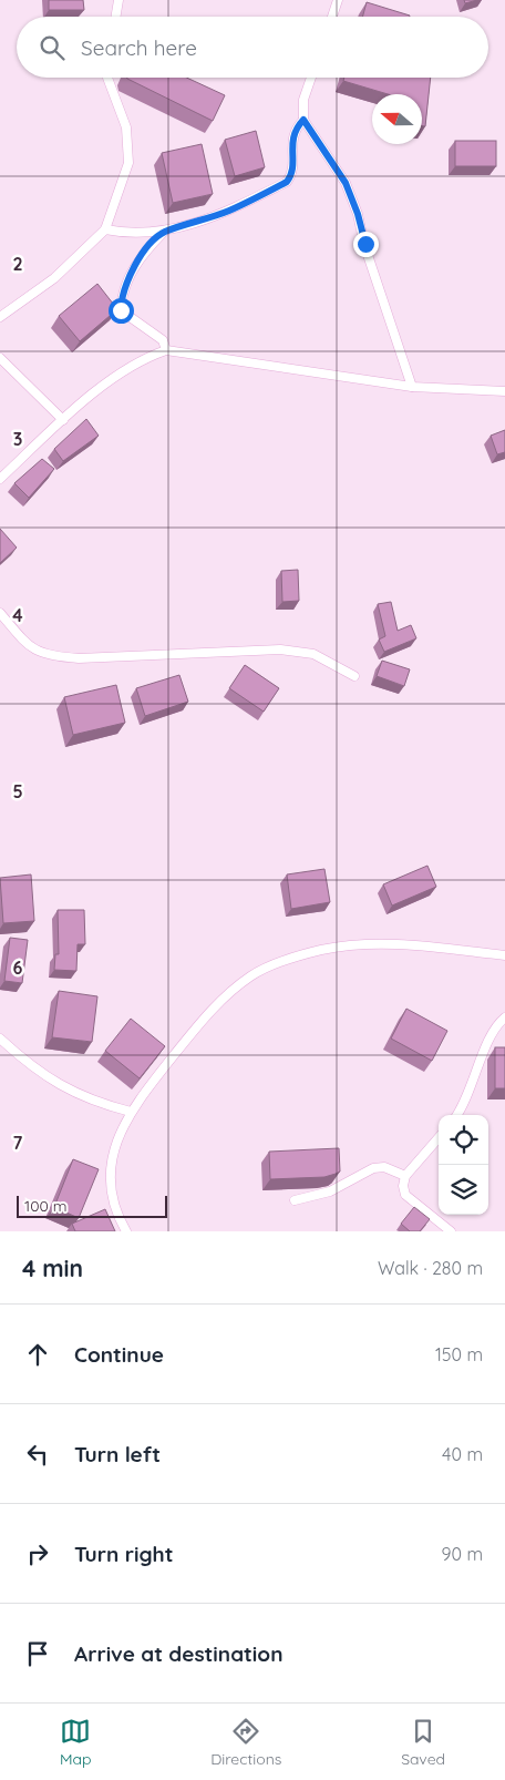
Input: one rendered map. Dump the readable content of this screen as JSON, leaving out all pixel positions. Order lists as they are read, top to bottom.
{
  "scale_bar": "100 m",
  "north": "left",
  "page": {
    "search": "Search here",
    "scale": "100 m",
    "heading": ["4 min", "Walk · 280 m"],
    "list": [
      ["Continue", "150 m"],
      ["Turn left", "40 m"],
      ["Turn right", "90 m"],
      "Arrive at destination"
    ],
    "nav": ["Map", "Directions", "Saved"]
  },
  "grid": {
    "rows": [
      "2",
      "3",
      "4",
      "5",
      "6",
      "7"
    ]
  }
}
